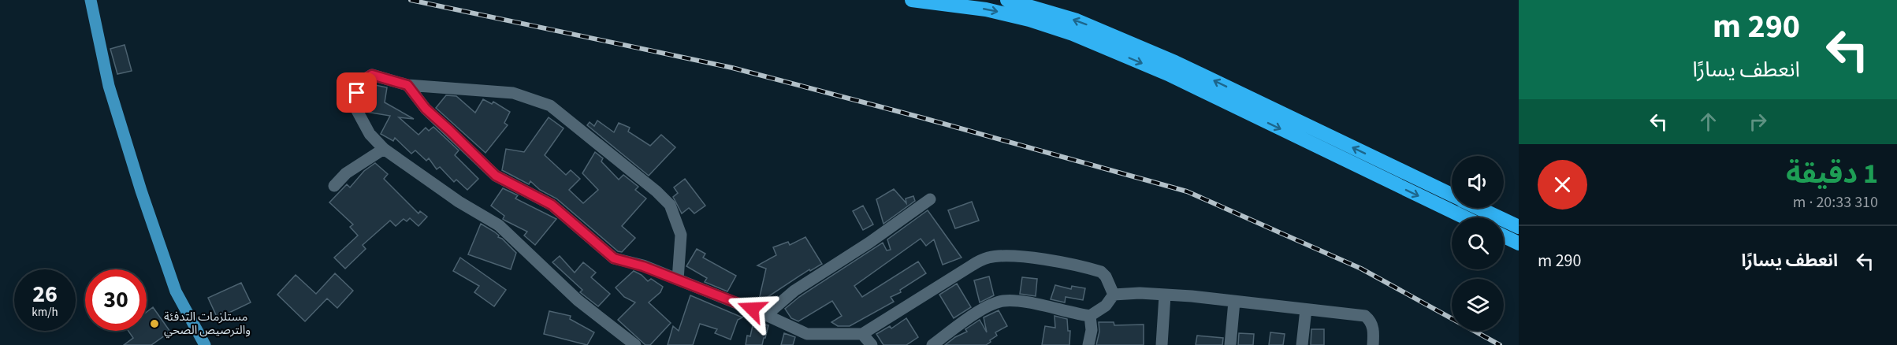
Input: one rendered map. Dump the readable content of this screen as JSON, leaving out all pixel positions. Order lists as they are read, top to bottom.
{
  "places": ["مستلزمات التدفئة والترصيص الصحي"],
  "page": {
    "turn": ["290 m", "انعطف يسارًا"],
    "heading": ["1 دقيقة", "310 m · 20:33"],
    "list": [
      {
        "name": "انعطف يسارًا",
        "value": "290 m"
      }
    ],
    "speed": "26 km/h",
    "limit": "30"
  }
}
